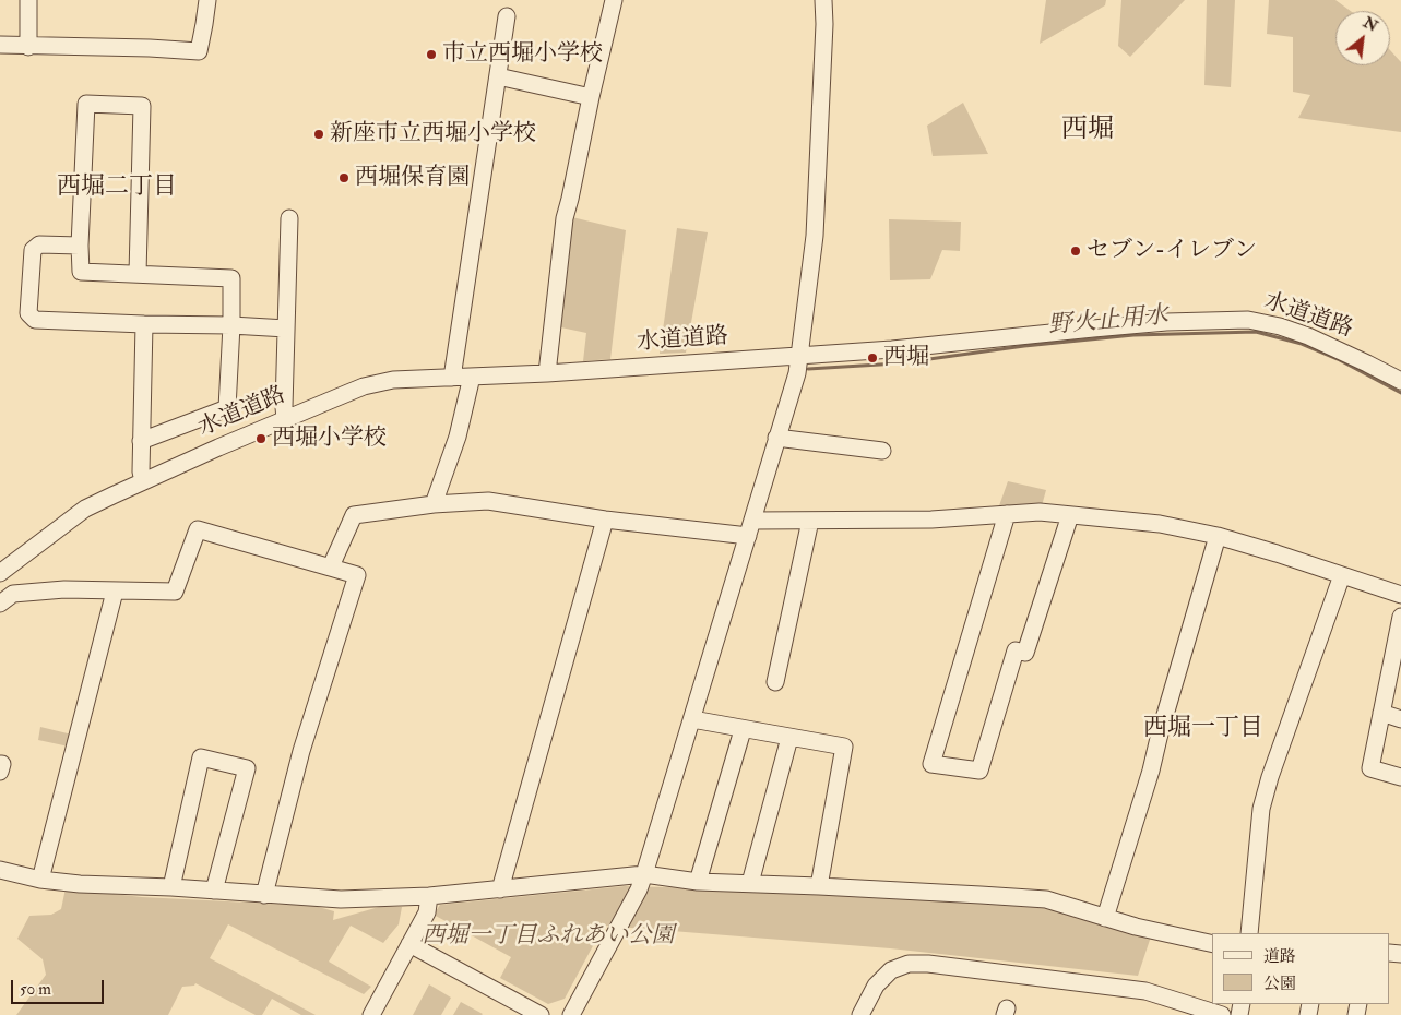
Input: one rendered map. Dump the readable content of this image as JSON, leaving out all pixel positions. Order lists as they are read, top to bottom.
{
  "streets": {
    "street": ["水道道路"]
  },
  "districts": ["西堀", "西堀二丁目", "西堀一丁目"],
  "water": ["野火止用水"],
  "parks": ["西堀一丁目ふれあい公園"],
  "places": [
    "市立西堀小学校",
    "新座市立西堀小学校",
    "西堀保育園",
    "セブン-イレブン",
    "西堀",
    "西堀小学校"
  ],
  "legend": ["道路", "公園"],
  "scale_bar": "50 m",
  "north": "top right"
}
